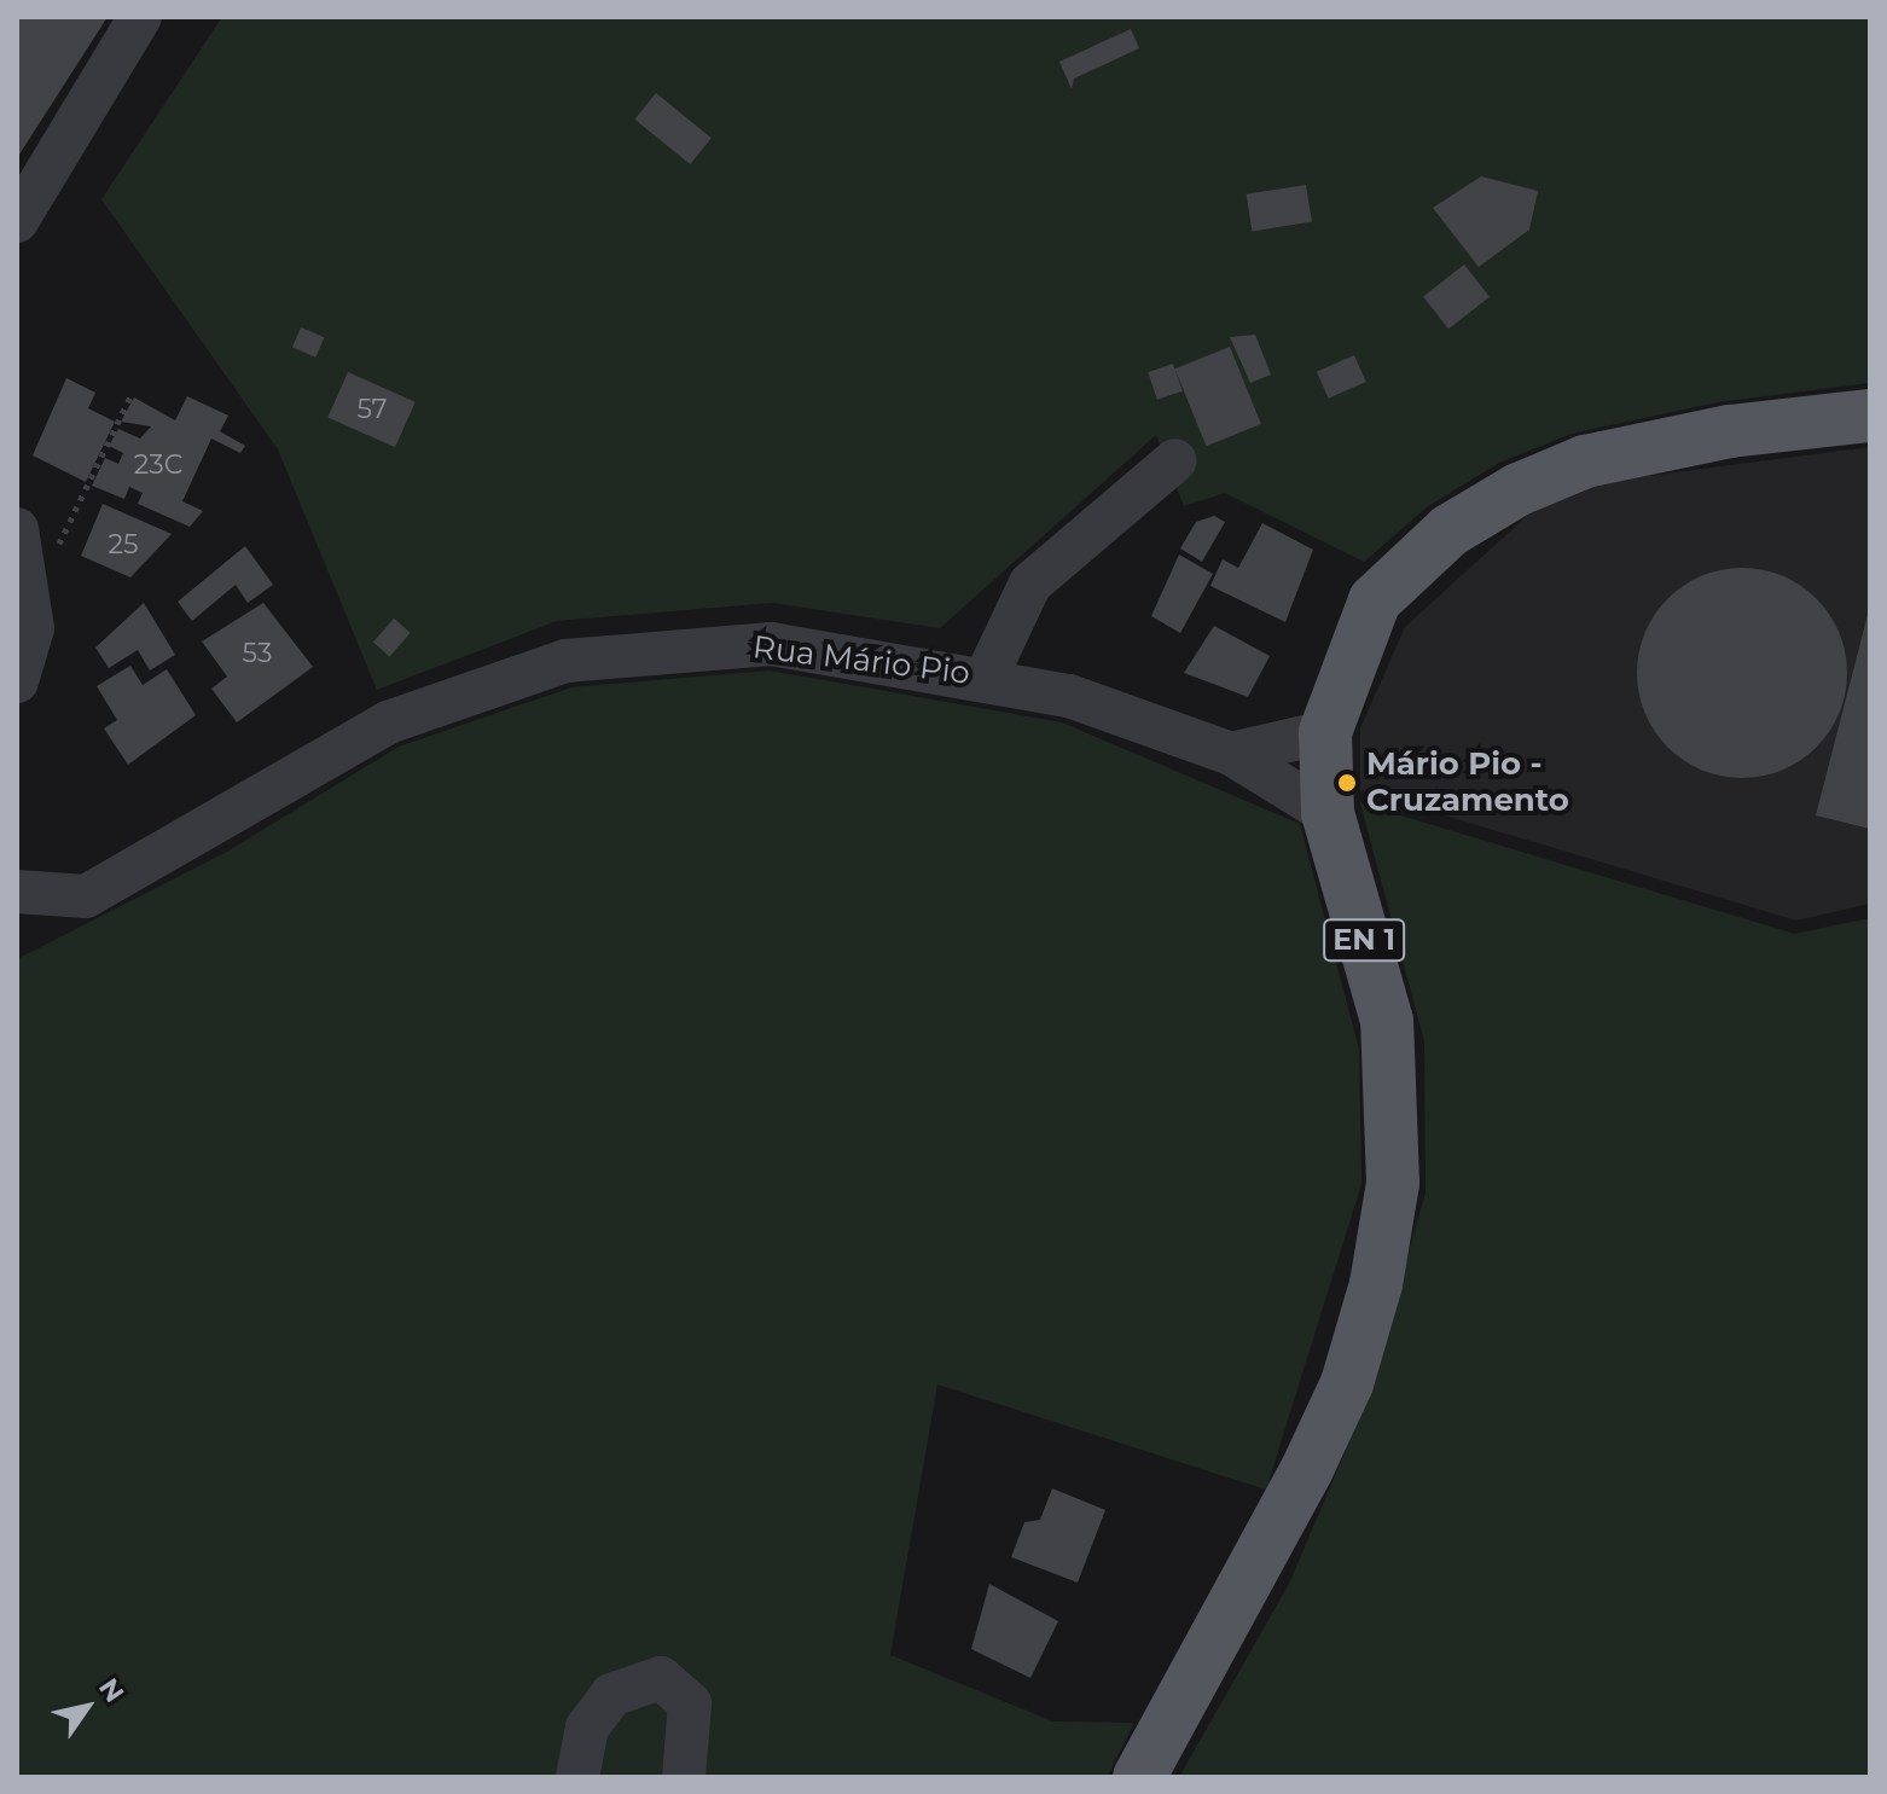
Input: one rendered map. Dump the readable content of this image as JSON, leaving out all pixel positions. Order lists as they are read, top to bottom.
{
  "streets": {
    "main road": ["EN 1"],
    "street": ["Rua Mário Pio"]
  },
  "crossings": [
    ["Rua Mário Pio", "EN 1"]
  ],
  "places": ["Mário Pio - Cruzamento"],
  "house_numbers": [
    "57",
    "23C",
    "25",
    "53"
  ],
  "north": "top right"
}
